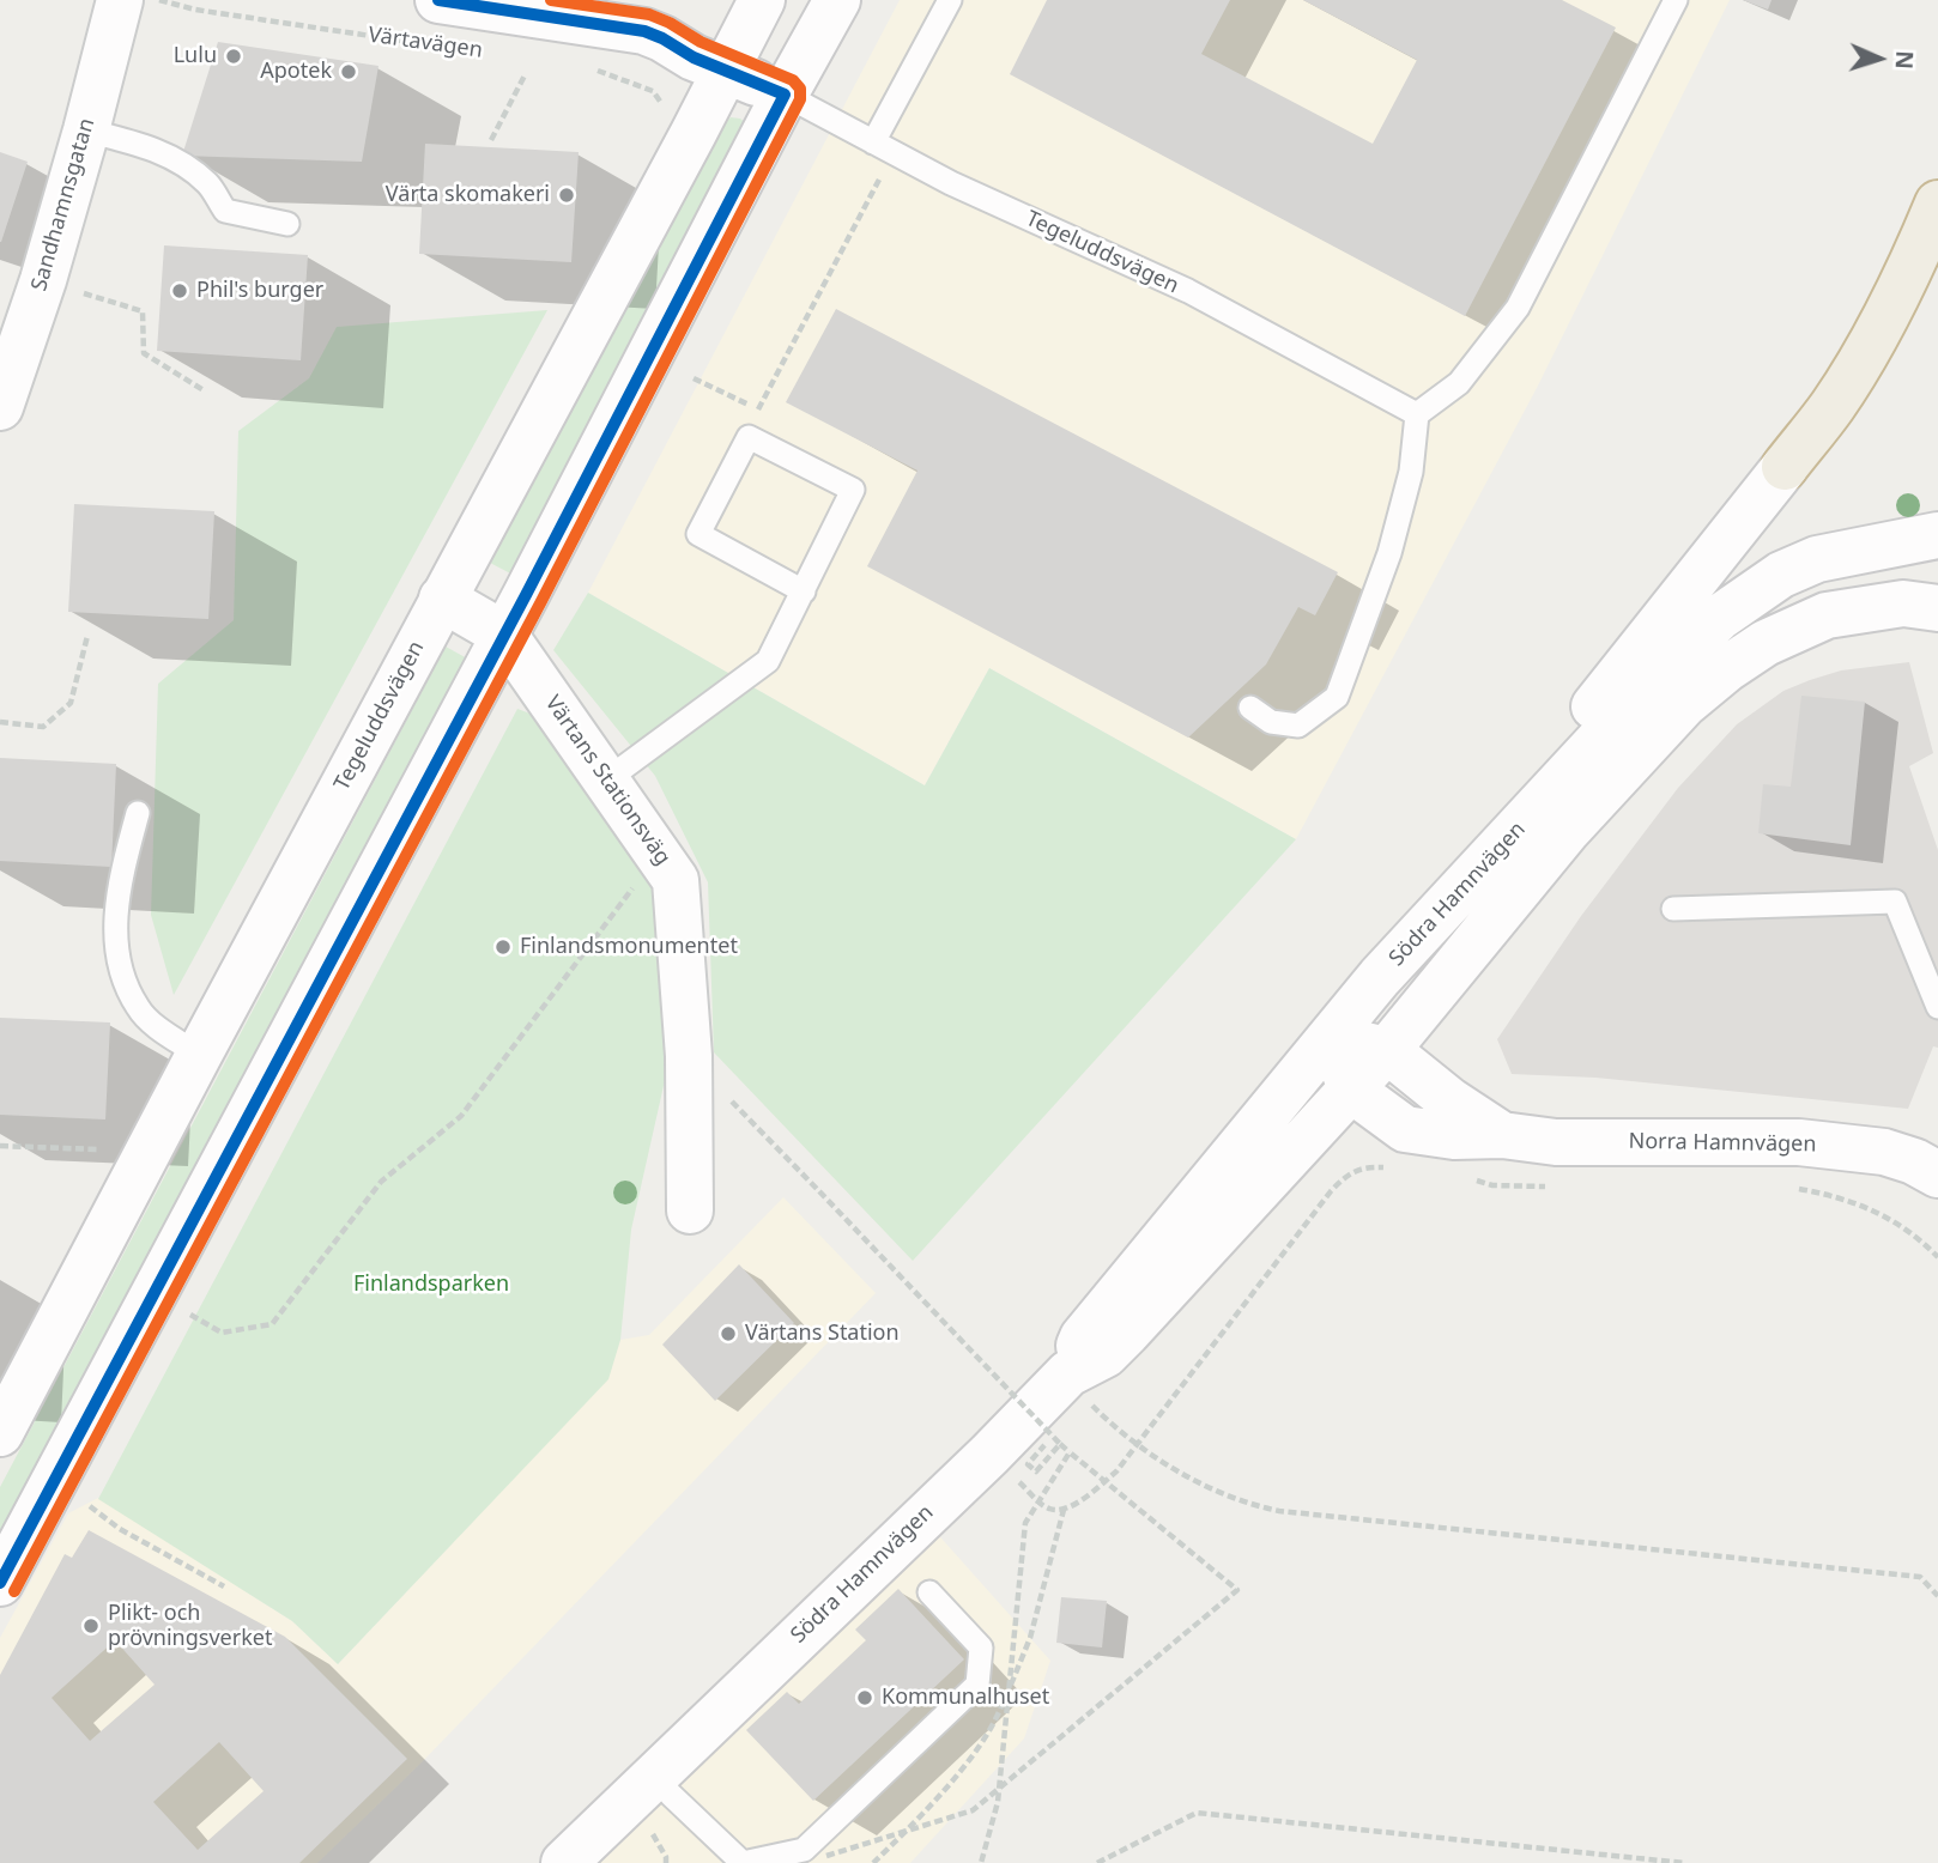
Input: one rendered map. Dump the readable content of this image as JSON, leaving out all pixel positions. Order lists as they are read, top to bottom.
{
  "streets": {
    "main road": [
      "Värtavägen",
      "Sandhamnsgatan",
      "Tegeluddsvägen",
      "Värtans Stationsväg",
      "Södra Hamnvägen",
      "Norra Hamnvägen"
    ]
  },
  "crossings": [
    ["Värtavägen", "Tegeluddsvägen"],
    ["Tegeluddsvägen", "Värtans Stationsväg"],
    ["Södra Hamnvägen", "Norra Hamnvägen"]
  ],
  "parks": ["Finlandsparken"],
  "places": [
    "Lulu",
    "Apotek",
    "Värta skomakeri",
    "Phil's burger",
    "Finlandsmonumentet",
    "Värtans Station",
    "Plikt- och prövningsverket",
    "Kommunalhuset"
  ],
  "north": "right"
}
